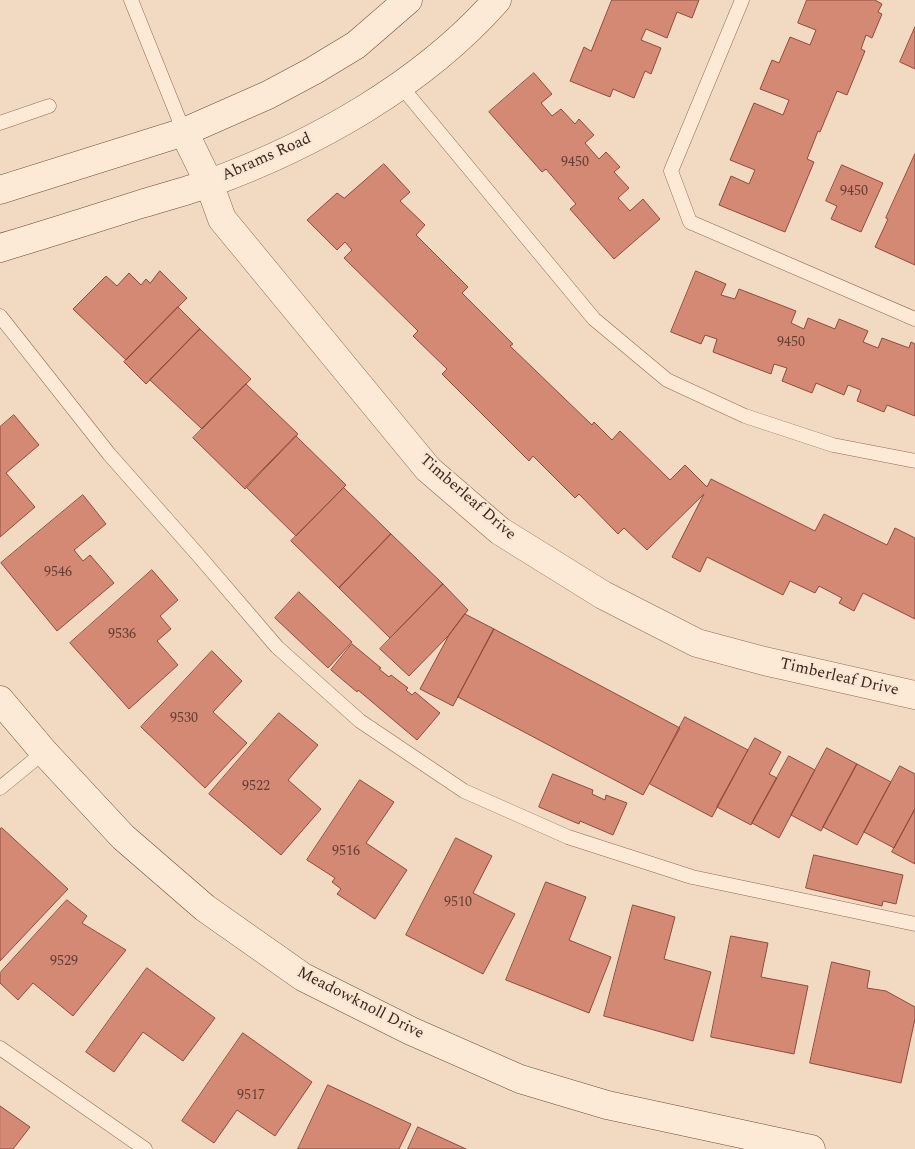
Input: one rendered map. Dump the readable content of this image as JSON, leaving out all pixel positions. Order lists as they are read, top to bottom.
{
  "streets": {
    "street": ["Abrams Road", "Timberleaf Drive", "Meadowknoll Drive"]
  },
  "crossings": [
    ["Abrams Road", "Timberleaf Drive"]
  ],
  "house_numbers": [
    "9450",
    "9450",
    "9450",
    "9546",
    "9536",
    "9530",
    "9522",
    "9516",
    "9510",
    "9529",
    "9517"
  ]
}
